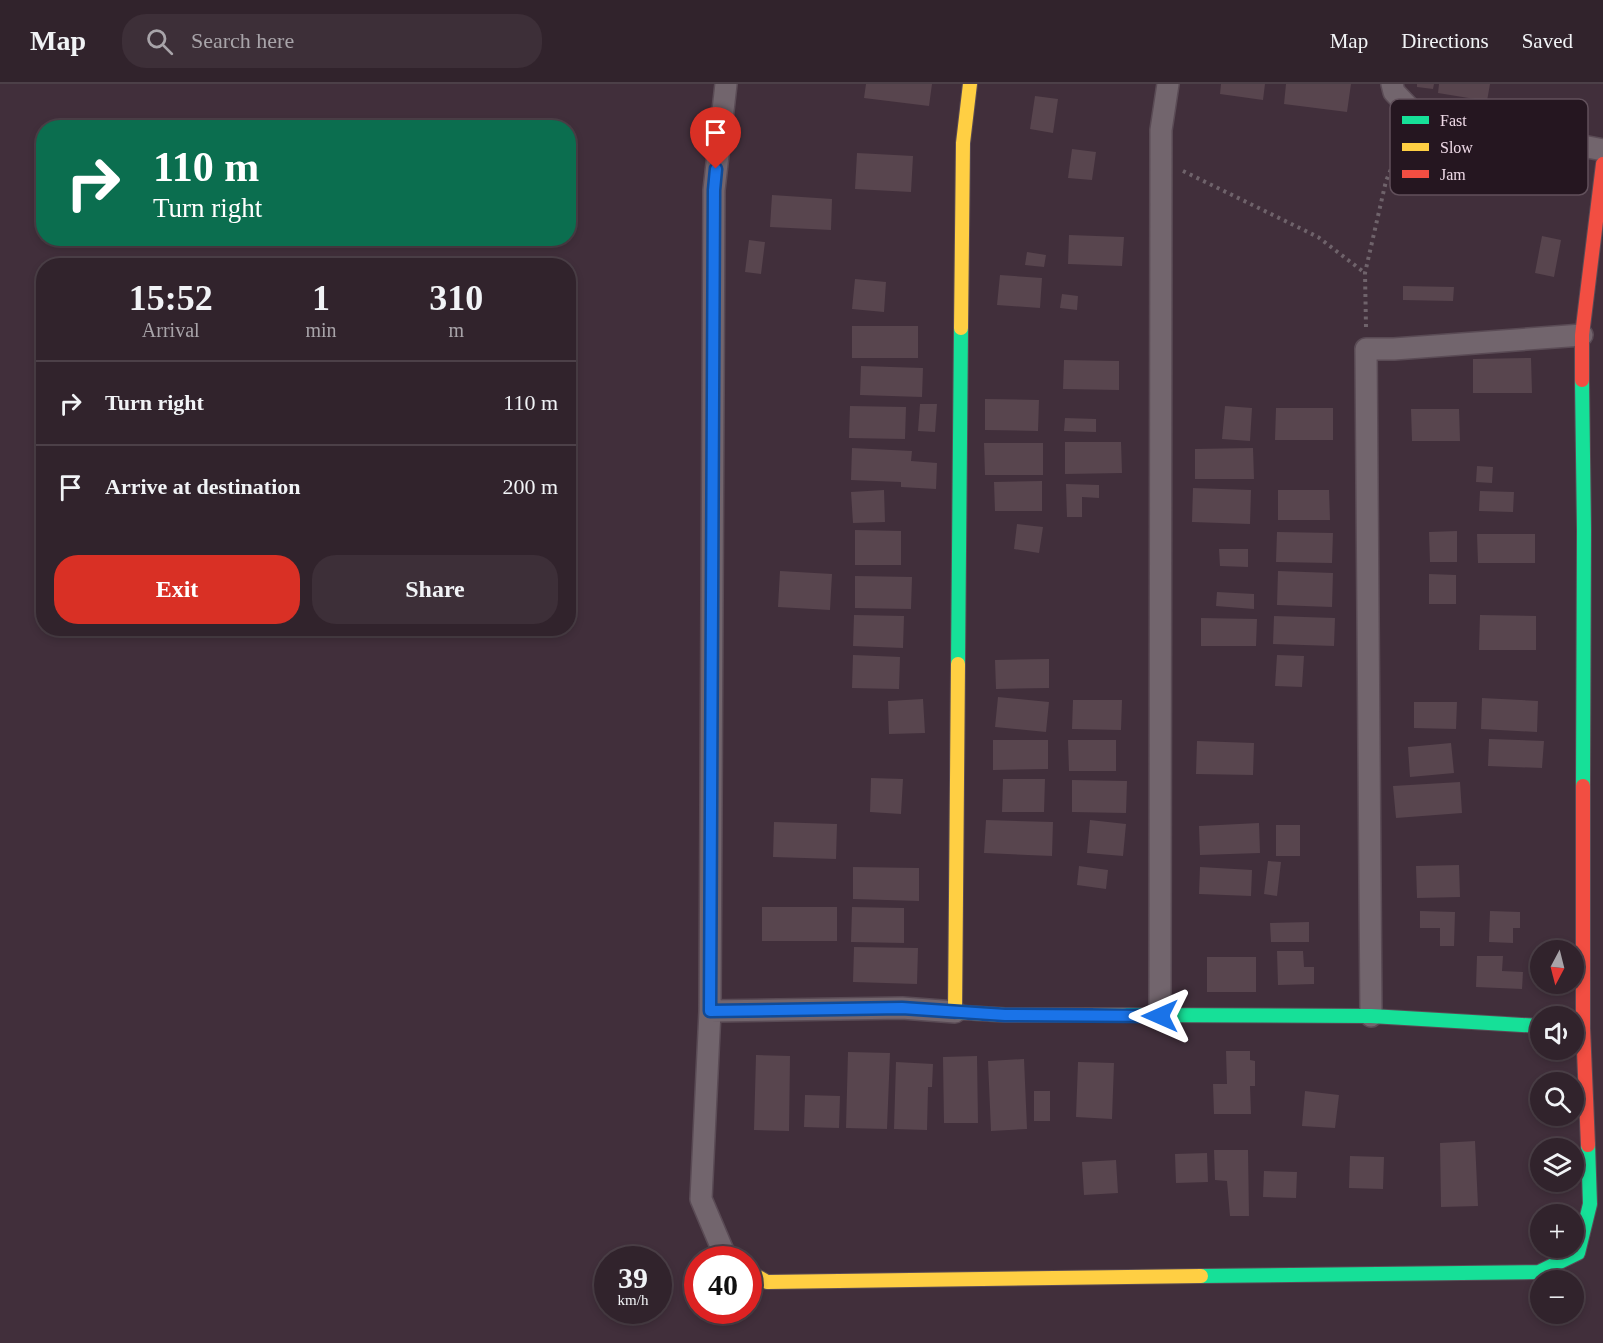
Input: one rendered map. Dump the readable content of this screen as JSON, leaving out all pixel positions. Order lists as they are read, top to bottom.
{
  "legend": ["Fast", "Slow", "Jam"],
  "north": "bottom",
  "page": {
    "header": "Map",
    "search": "Search here",
    "nav": ["Map", "Directions", "Saved"],
    "turn": ["110 m", "Turn right"],
    "eta": [
      "15:52",
      "Arrival",
      "1",
      "min",
      "310",
      "m"
    ],
    "list": [
      {
        "name": "Turn right",
        "value": "110 m"
      },
      {
        "name": "Arrive at destination",
        "value": "200 m"
      }
    ],
    "buttons": ["Exit", "Share"],
    "map_buttons": ["+", "−"],
    "speed": "39 km/h",
    "limit": "40"
  }
}
